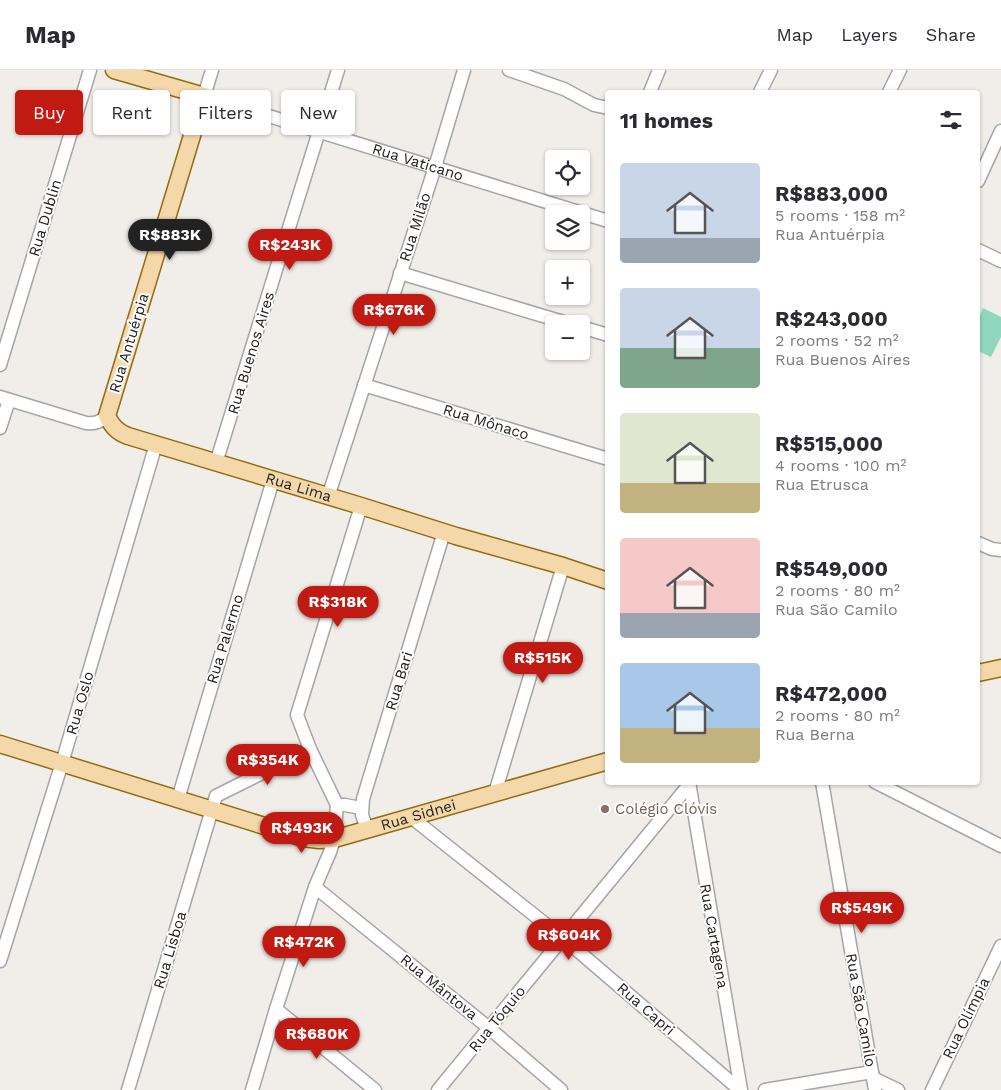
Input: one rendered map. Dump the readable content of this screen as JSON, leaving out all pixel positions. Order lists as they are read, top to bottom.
{
  "streets": {
    "main road": [
      "Rua Vaticano",
      "Rua Antuérpia",
      "Rua Lima",
      "Rua Sidnei"
    ],
    "street": [
      "Rua Dublin",
      "Rua Milão",
      "Rua Buenos Aires",
      "Rua Mônaco",
      "Rua Palermo",
      "Rua Bari",
      "Rua Oslo",
      "Rua Cartagena",
      "Rua Lisboa",
      "Rua Mântova",
      "Rua Capri",
      "Rua São Camilo",
      "Rua Olímpia",
      "Rua Tóquio"
    ]
  },
  "crossings": [
    ["Rua Vaticano", "Rua Milão"],
    ["Rua Milão", "Rua Mônaco"],
    ["Rua Milão", "Rua Lima"],
    ["Rua Antuérpia", "Rua Lima"],
    ["Rua Buenos Aires", "Rua Lima"],
    ["Rua Lima", "Rua Palermo"],
    ["Rua Lima", "Rua Bari"],
    ["Rua Lima", "Rua Oslo"],
    ["Rua Palermo", "Rua Sidnei"],
    ["Rua Oslo", "Rua Sidnei"],
    ["Rua Sidnei", "Rua Lisboa"],
    ["Rua Sidnei", "Rua Capri"],
    ["Rua Cartagena", "Rua Capri"],
    ["Rua Mântova", "Rua Tóquio"],
    ["Rua Capri", "Rua Tóquio"]
  ],
  "places": ["Colégio Clóvis"],
  "page": {
    "header": "Map",
    "nav": ["Map", "Layers", "Share"],
    "chip": [
      "Buy",
      "Rent",
      "Filters",
      "New"
    ],
    "heading": "11 homes",
    "map_buttons": ["+", "−"],
    "list": [
      {
        "name": "R$883,000",
        "note": "5 rooms · 158 m² · Rua Antuérpia"
      },
      {
        "name": "R$243,000",
        "note": "2 rooms · 52 m² · Rua Buenos Aires"
      },
      {
        "name": "R$515,000",
        "note": "4 rooms · 100 m² · Rua Etrusca"
      },
      {
        "name": "R$549,000",
        "note": "2 rooms · 80 m² · Rua São Camilo"
      },
      {
        "name": "R$472,000",
        "note": "2 rooms · 80 m² · Rua Berna"
      }
    ],
    "price": [
      "R$883K",
      "R$243K",
      "R$676K",
      "R$318K",
      "R$515K",
      "R$354K",
      "R$493K",
      "R$549K",
      "R$604K",
      "R$472K",
      "R$680K"
    ]
  }
}
